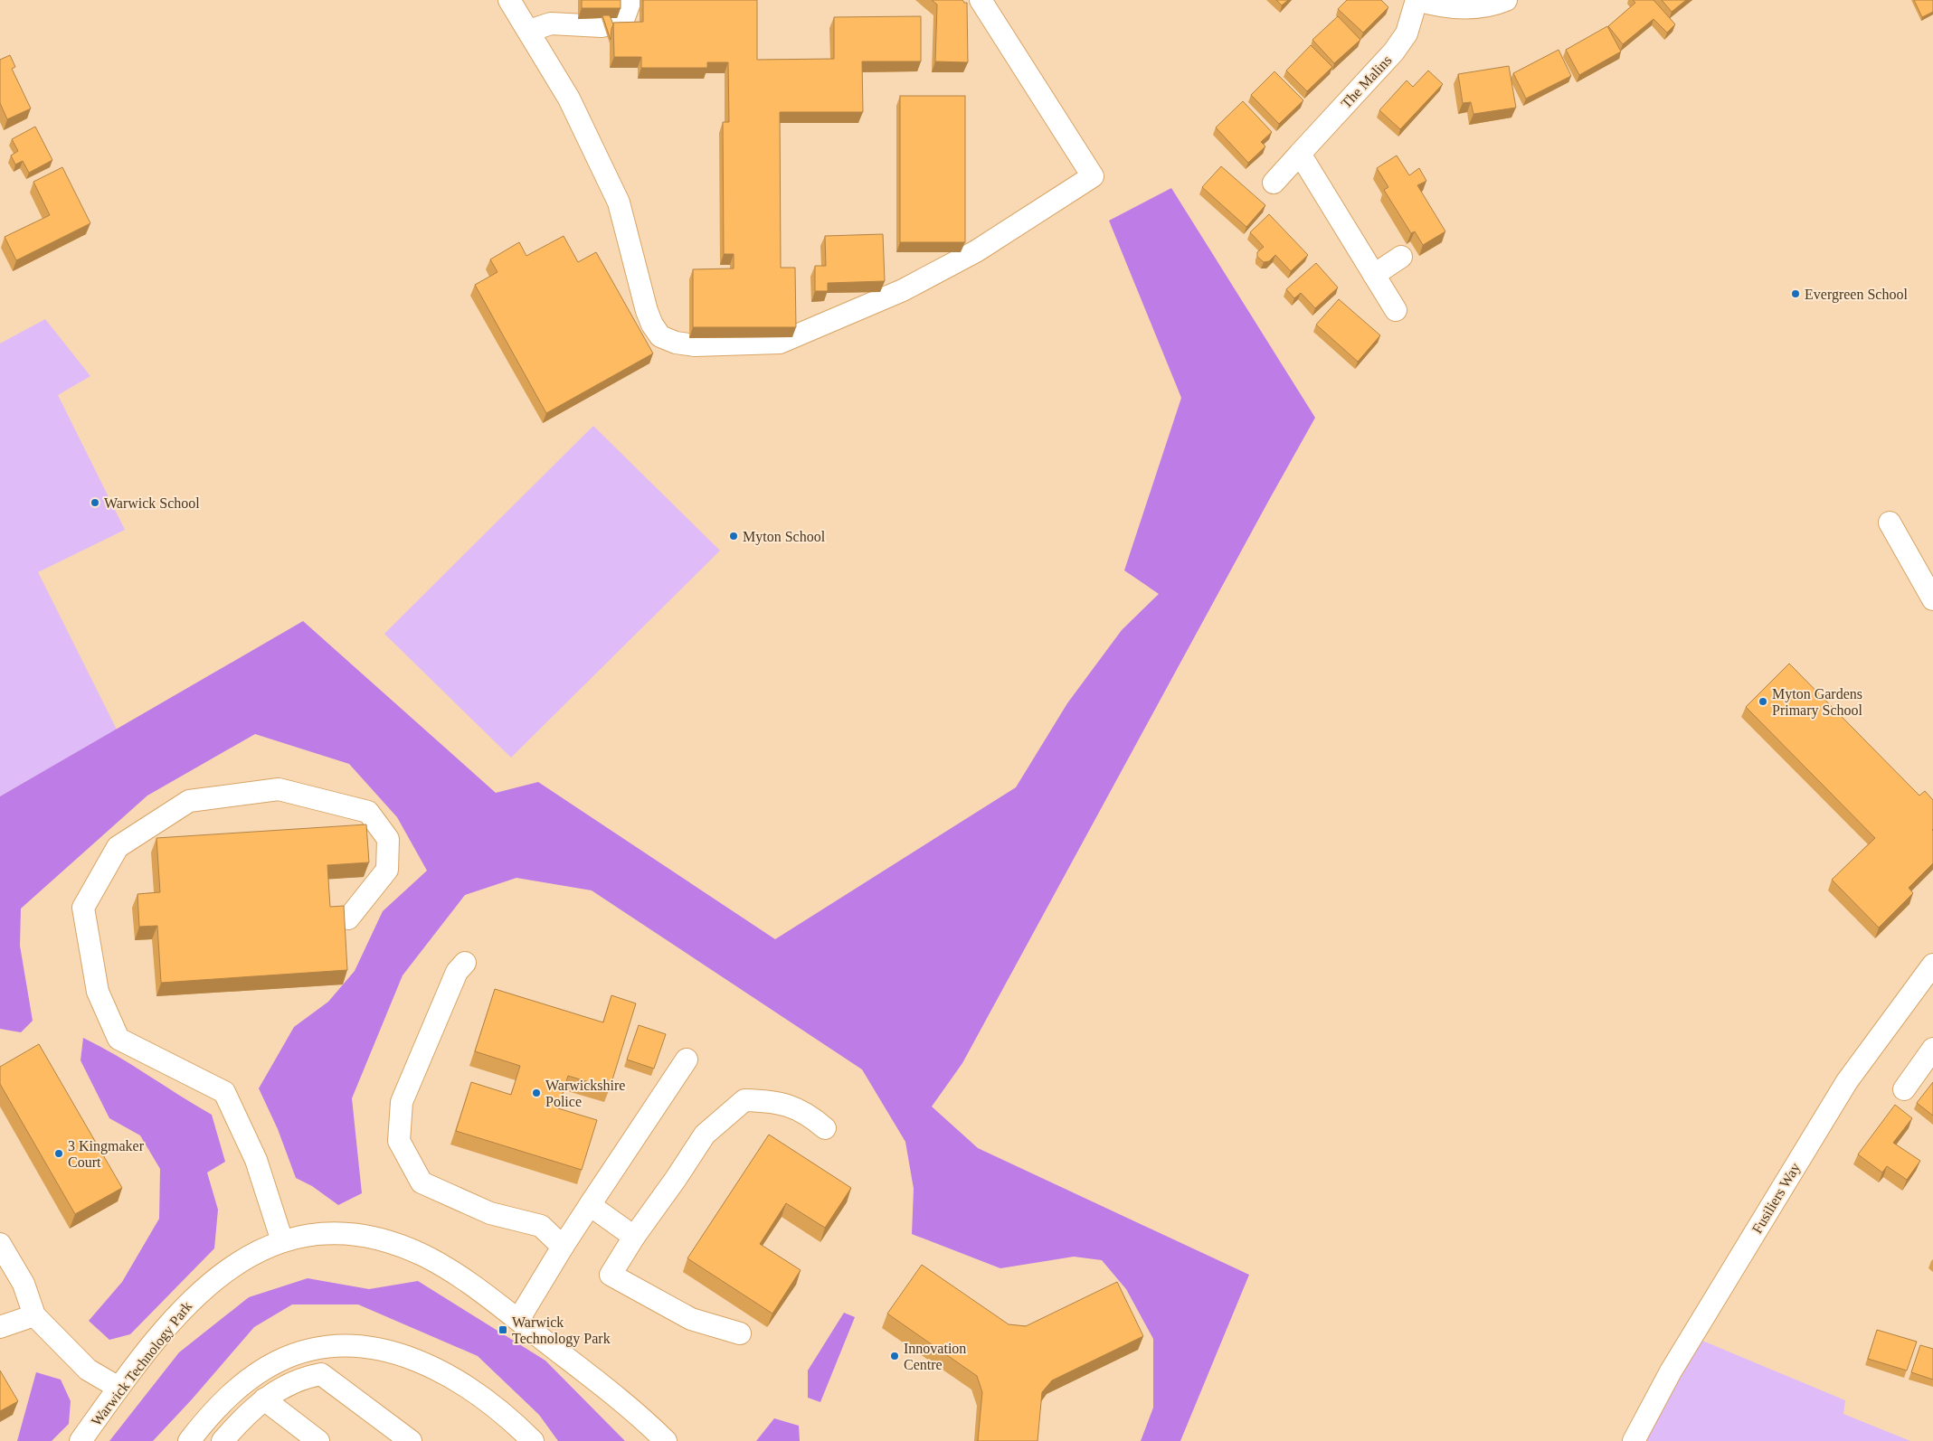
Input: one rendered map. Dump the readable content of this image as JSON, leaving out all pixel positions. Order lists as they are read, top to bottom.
{
  "streets": {
    "street": ["The Malins", "Fusiliers Way", "Warwick Technology Park"]
  },
  "places": {
    "other": [
      "Evergreen School",
      "Warwick School",
      "Myton School",
      "Myton Gardens Primary School",
      "Warwickshire Police",
      "3 Kingmaker Court",
      "Innovation Centre"
    ],
    "transit": ["Warwick Technology Park"]
  }
}
